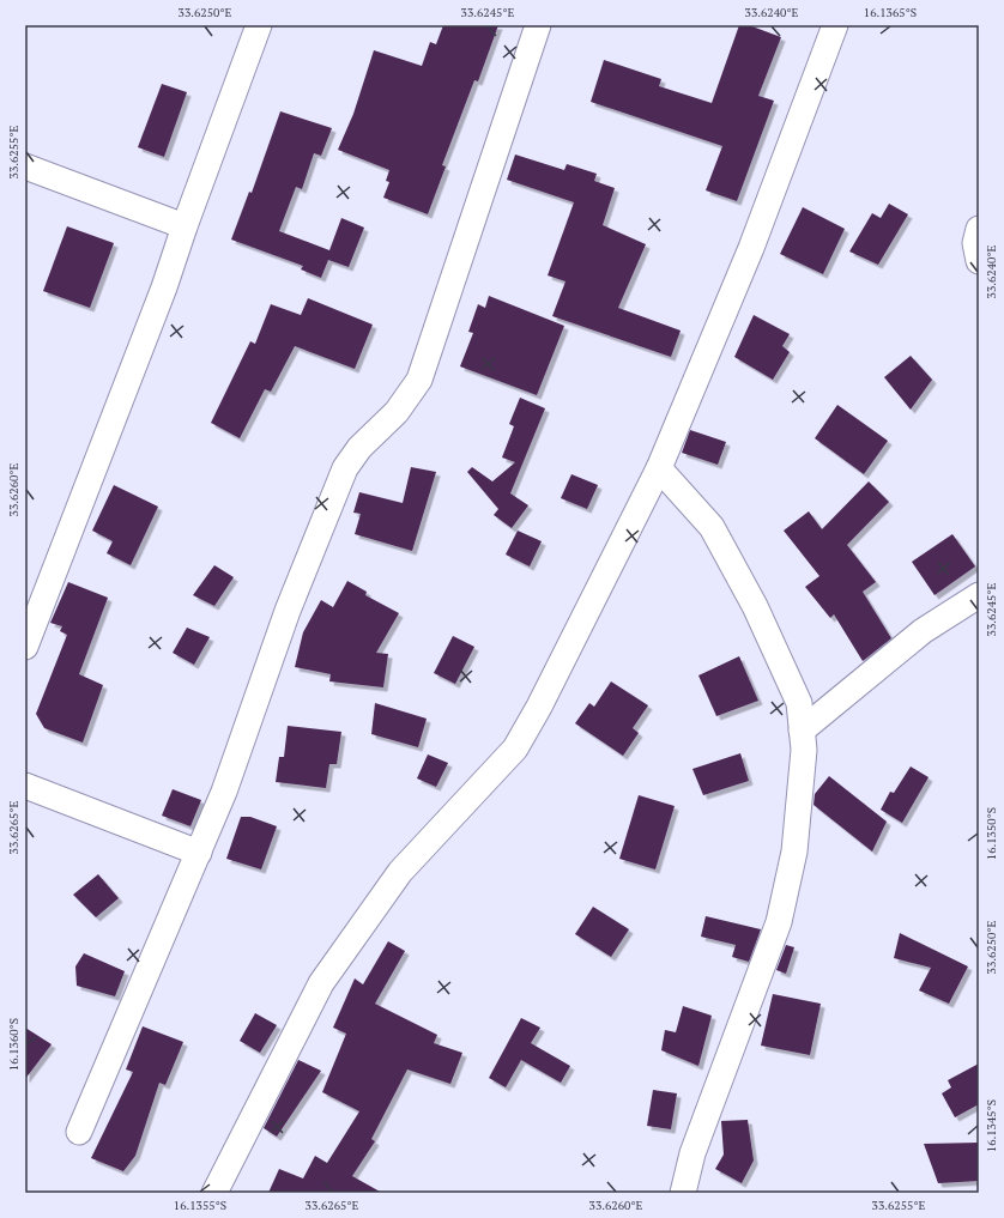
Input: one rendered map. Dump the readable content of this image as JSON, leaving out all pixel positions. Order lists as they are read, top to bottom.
{
  "coordinates": [
    "33.6250°E",
    "33.6245°E",
    "33.6240°E",
    "16.1365°S",
    "33.6255°E",
    "33.6260°E",
    "33.6265°E",
    "16.1350°S",
    "16.1360°S",
    "16.1345°S",
    "16.1355°S"
  ]
}
